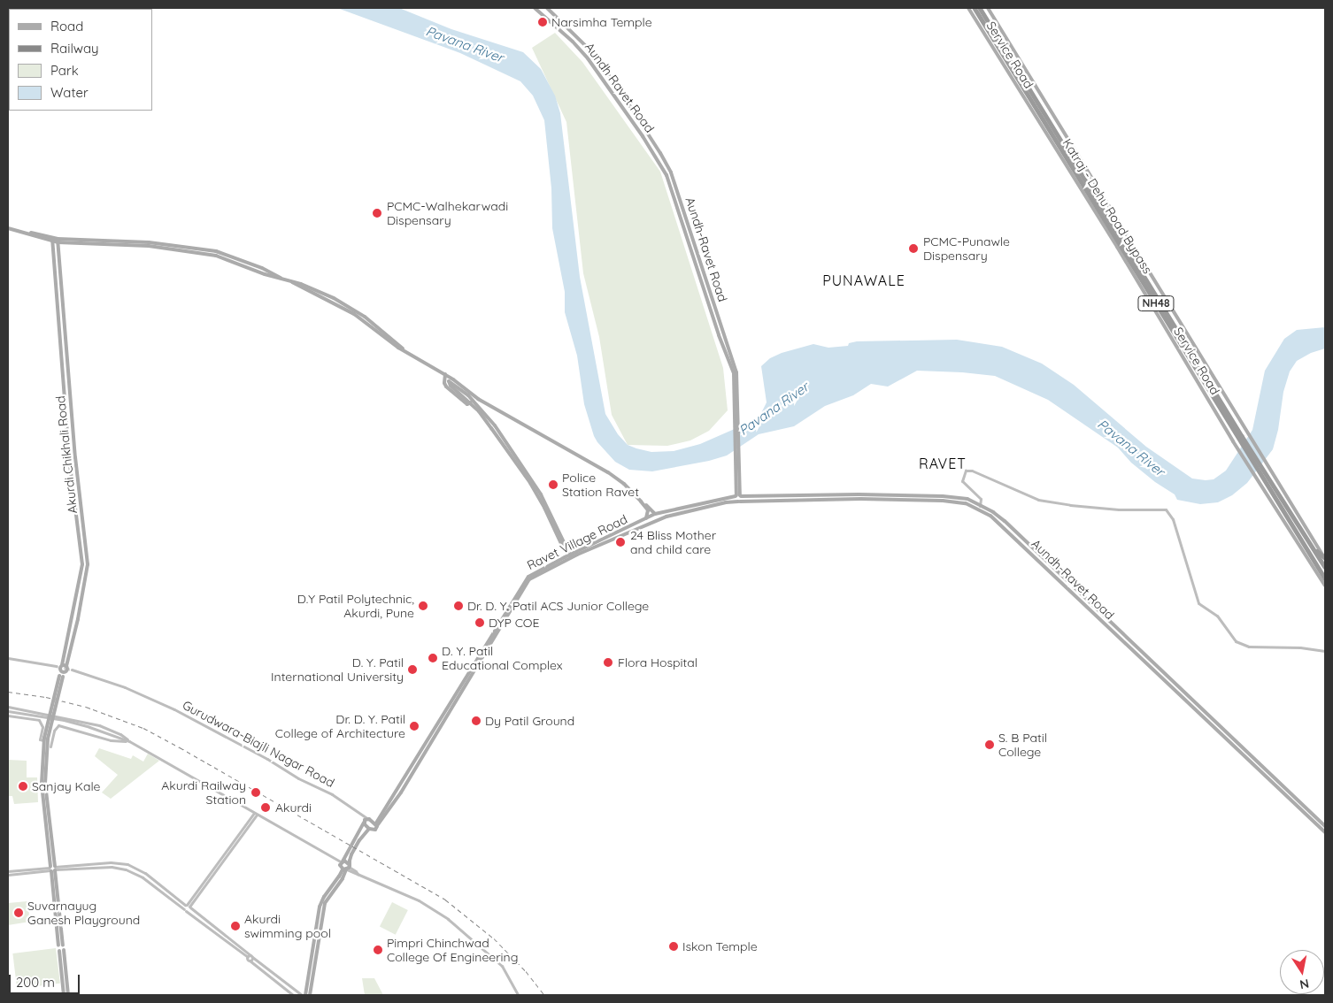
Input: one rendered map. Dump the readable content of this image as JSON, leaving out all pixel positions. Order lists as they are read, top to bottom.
{
  "streets": {
    "highway": ["Katraj - Dehu Road Bypass", "NH48"],
    "main road": [
      "Service Road",
      "Aundh Ravet Road",
      "Aundh-Ravet Road",
      "Akurdi Chikhali Road",
      "Ravet Village Road",
      "Gurudwara-Biajli Nagar Road"
    ]
  },
  "crossings": [
    ["Service Road", "Katraj - Dehu Road Bypass"],
    ["Service Road", "NH48"],
    ["Aundh Ravet Road", "Aundh-Ravet Road"],
    ["Katraj - Dehu Road Bypass", "NH48"],
    ["Aundh-Ravet Road", "Ravet Village Road"]
  ],
  "districts": ["PUNAWALE", "RAVET"],
  "water": ["Pavana River"],
  "places": [
    "Narsimha Temple",
    "PCMC-Walhekarwadi Dispensary",
    "PCMC-Punawle Dispensary",
    "Police Station Ravet",
    "24 Bliss Mother and child care",
    "D.Y Patil Polytechnic, Akurdi, Pune",
    "Dr. D. Y. Patil ACS Junior College",
    "DYP COE",
    "D. Y. Patil Educational Complex",
    "Flora Hospital",
    "D. Y. Patil International University",
    "Dy Patil Ground",
    "Dr. D. Y. Patil College of Architecture",
    "S. B Patil College",
    "Sanjay Kale",
    "Akurdi Railway Station",
    "Akurdi",
    "Suvarnayug Ganesh Playground",
    "Akurdi swimming pool",
    "Iskon Temple",
    "Pimpri Chinchwad College Of Engineering"
  ],
  "legend": [
    "Road",
    "Railway",
    "Park",
    "Water"
  ],
  "scale_bar": "200 m",
  "north": "bottom"
}
